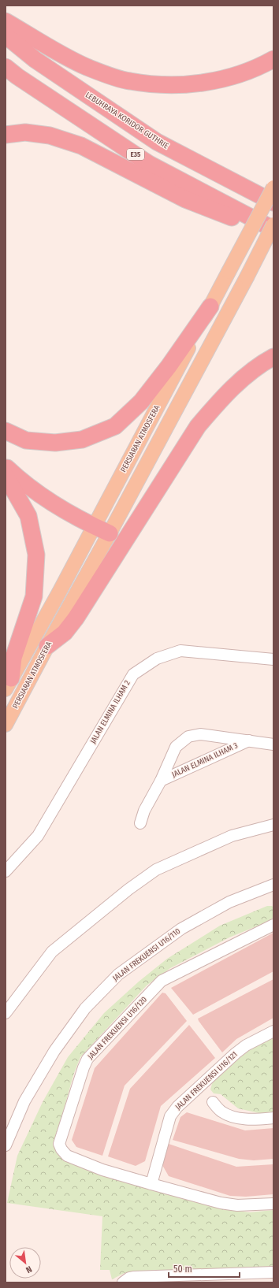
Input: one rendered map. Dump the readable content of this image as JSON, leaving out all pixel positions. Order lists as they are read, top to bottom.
{
  "streets": {
    "highway": ["LEBUHRAYA KORIDOR GUTHRIE", "E35"],
    "main road": ["PERSIARAN ATMOSFERA"],
    "street": [
      "JALAN ELMINA ILHAM 2",
      "JALAN ELMINA ILHAM 3",
      "JALAN FREKUENSI U16/110",
      "JALAN FREKUENSI U16/120",
      "JALAN FREKUENSI U16/121"
    ]
  },
  "crossings": [
    ["JALAN FREKUENSI U16/120", "JALAN FREKUENSI U16/121"]
  ],
  "scale_bar": "50 m",
  "north": "bottom right"
}
